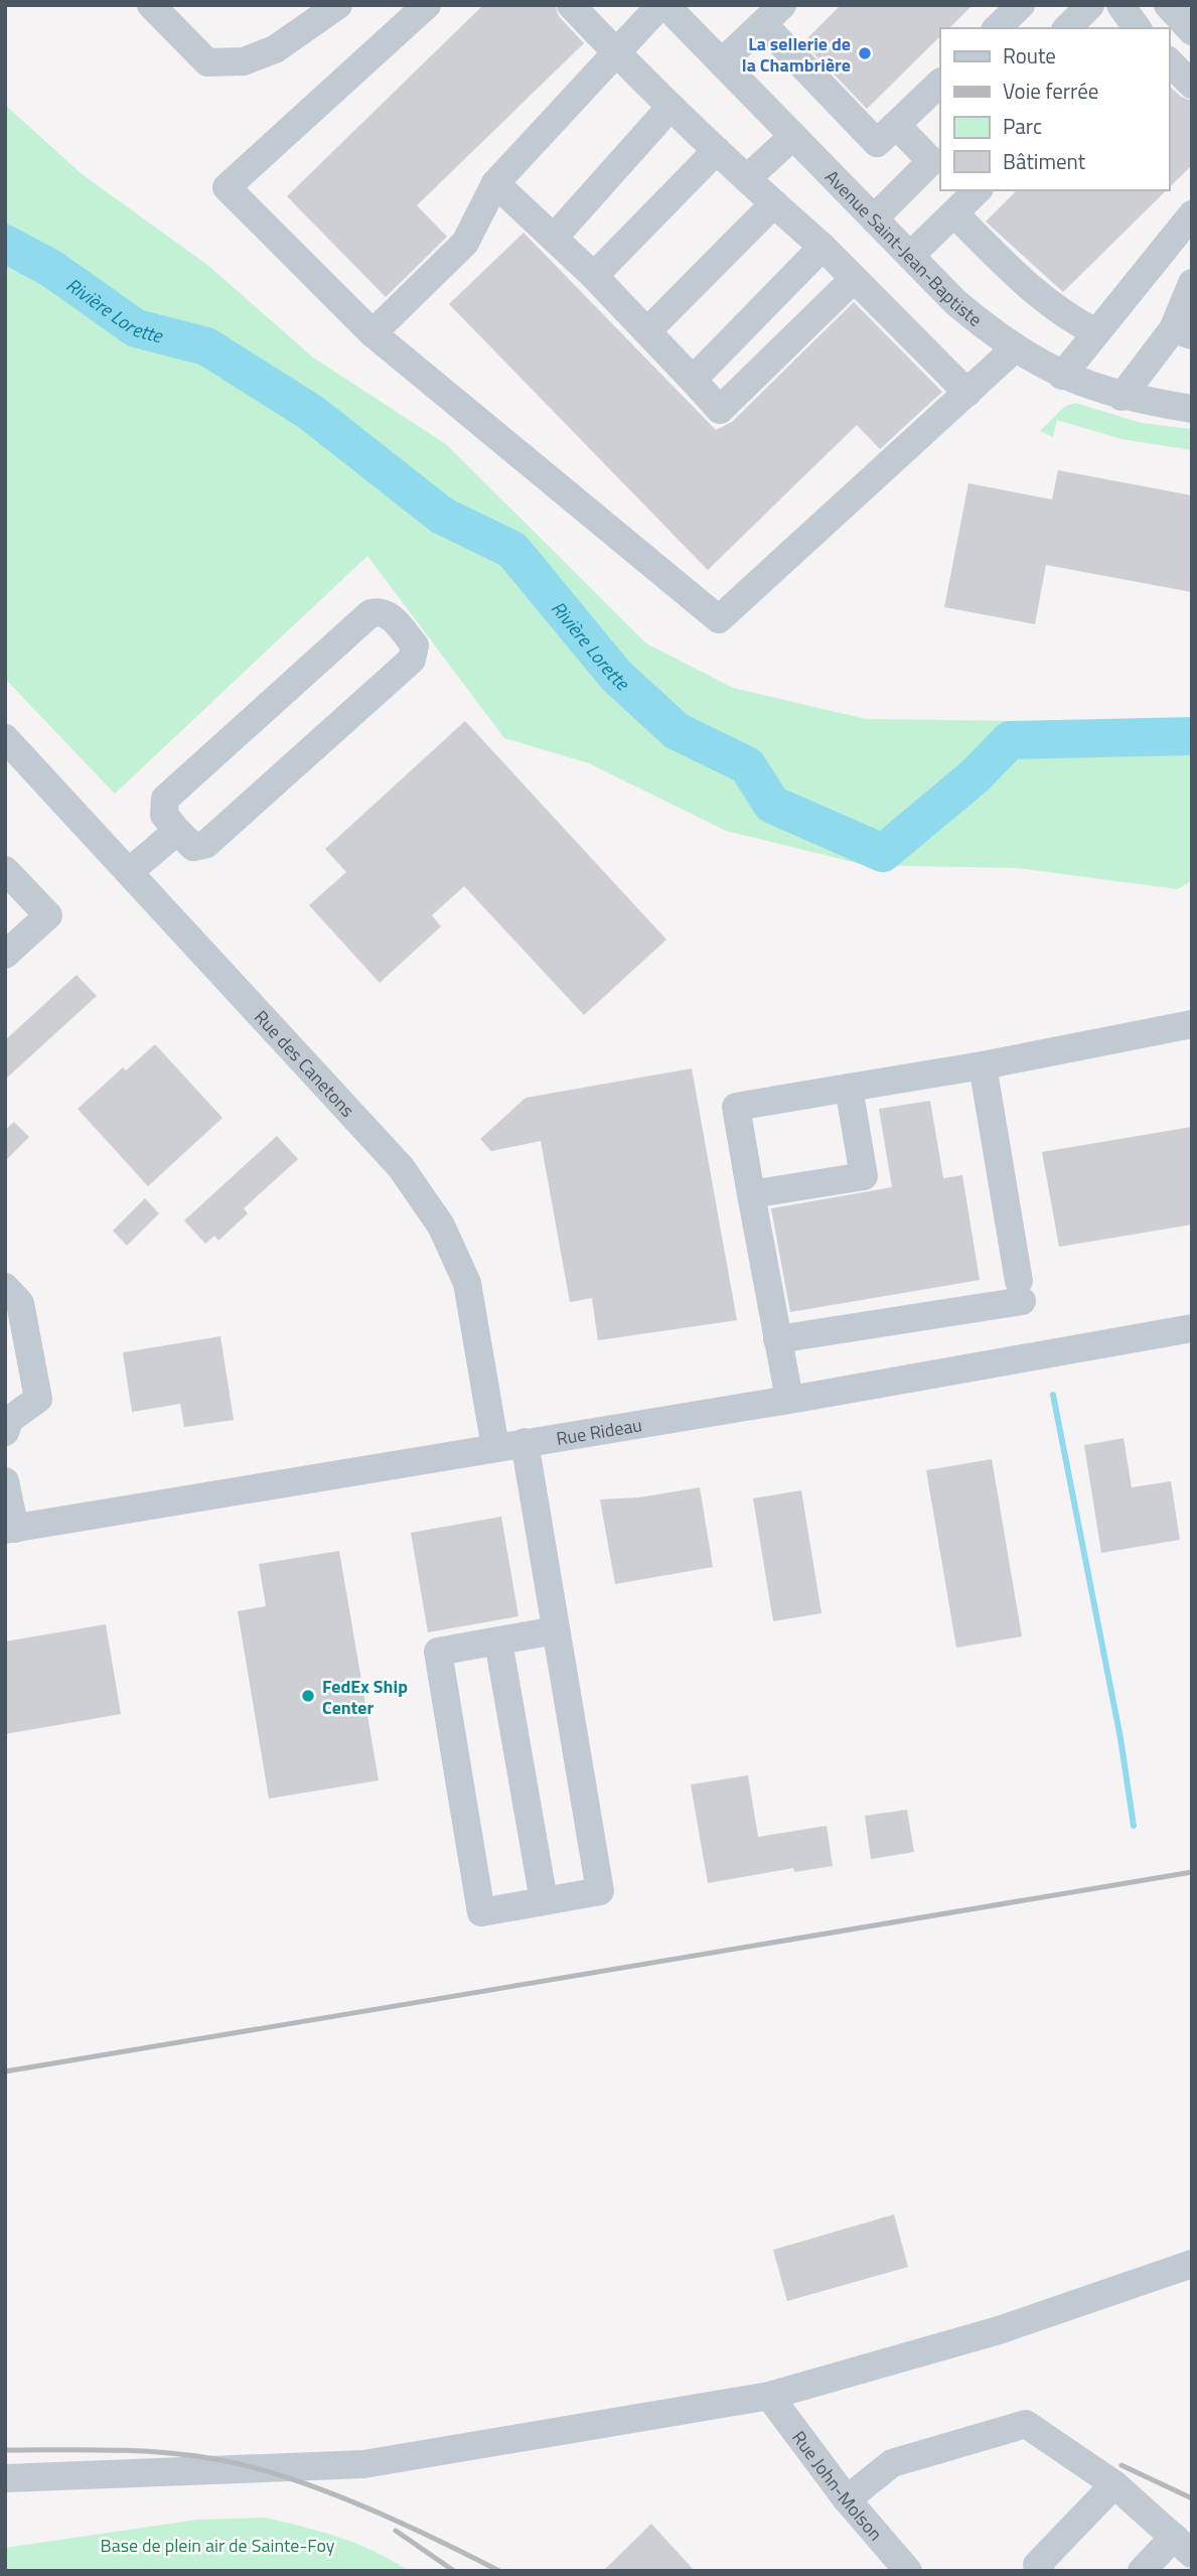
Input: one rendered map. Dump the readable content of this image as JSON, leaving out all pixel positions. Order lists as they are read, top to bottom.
{
  "streets": {
    "street": [
      "Avenue Saint-Jean-Baptiste",
      "Rue des Canetons",
      "Rue Rideau",
      "Rue John-Molson"
    ]
  },
  "crossings": [
    ["Rue des Canetons", "Rue Rideau"]
  ],
  "water": ["Rivière Lorette"],
  "parks": ["Base de plein air de Sainte-Foy"],
  "places": ["La sellerie de la Chambrière", "FedEx Ship Center"],
  "legend": [
    "Route",
    "Voie ferrée",
    "Parc",
    "Bâtiment"
  ]
}
